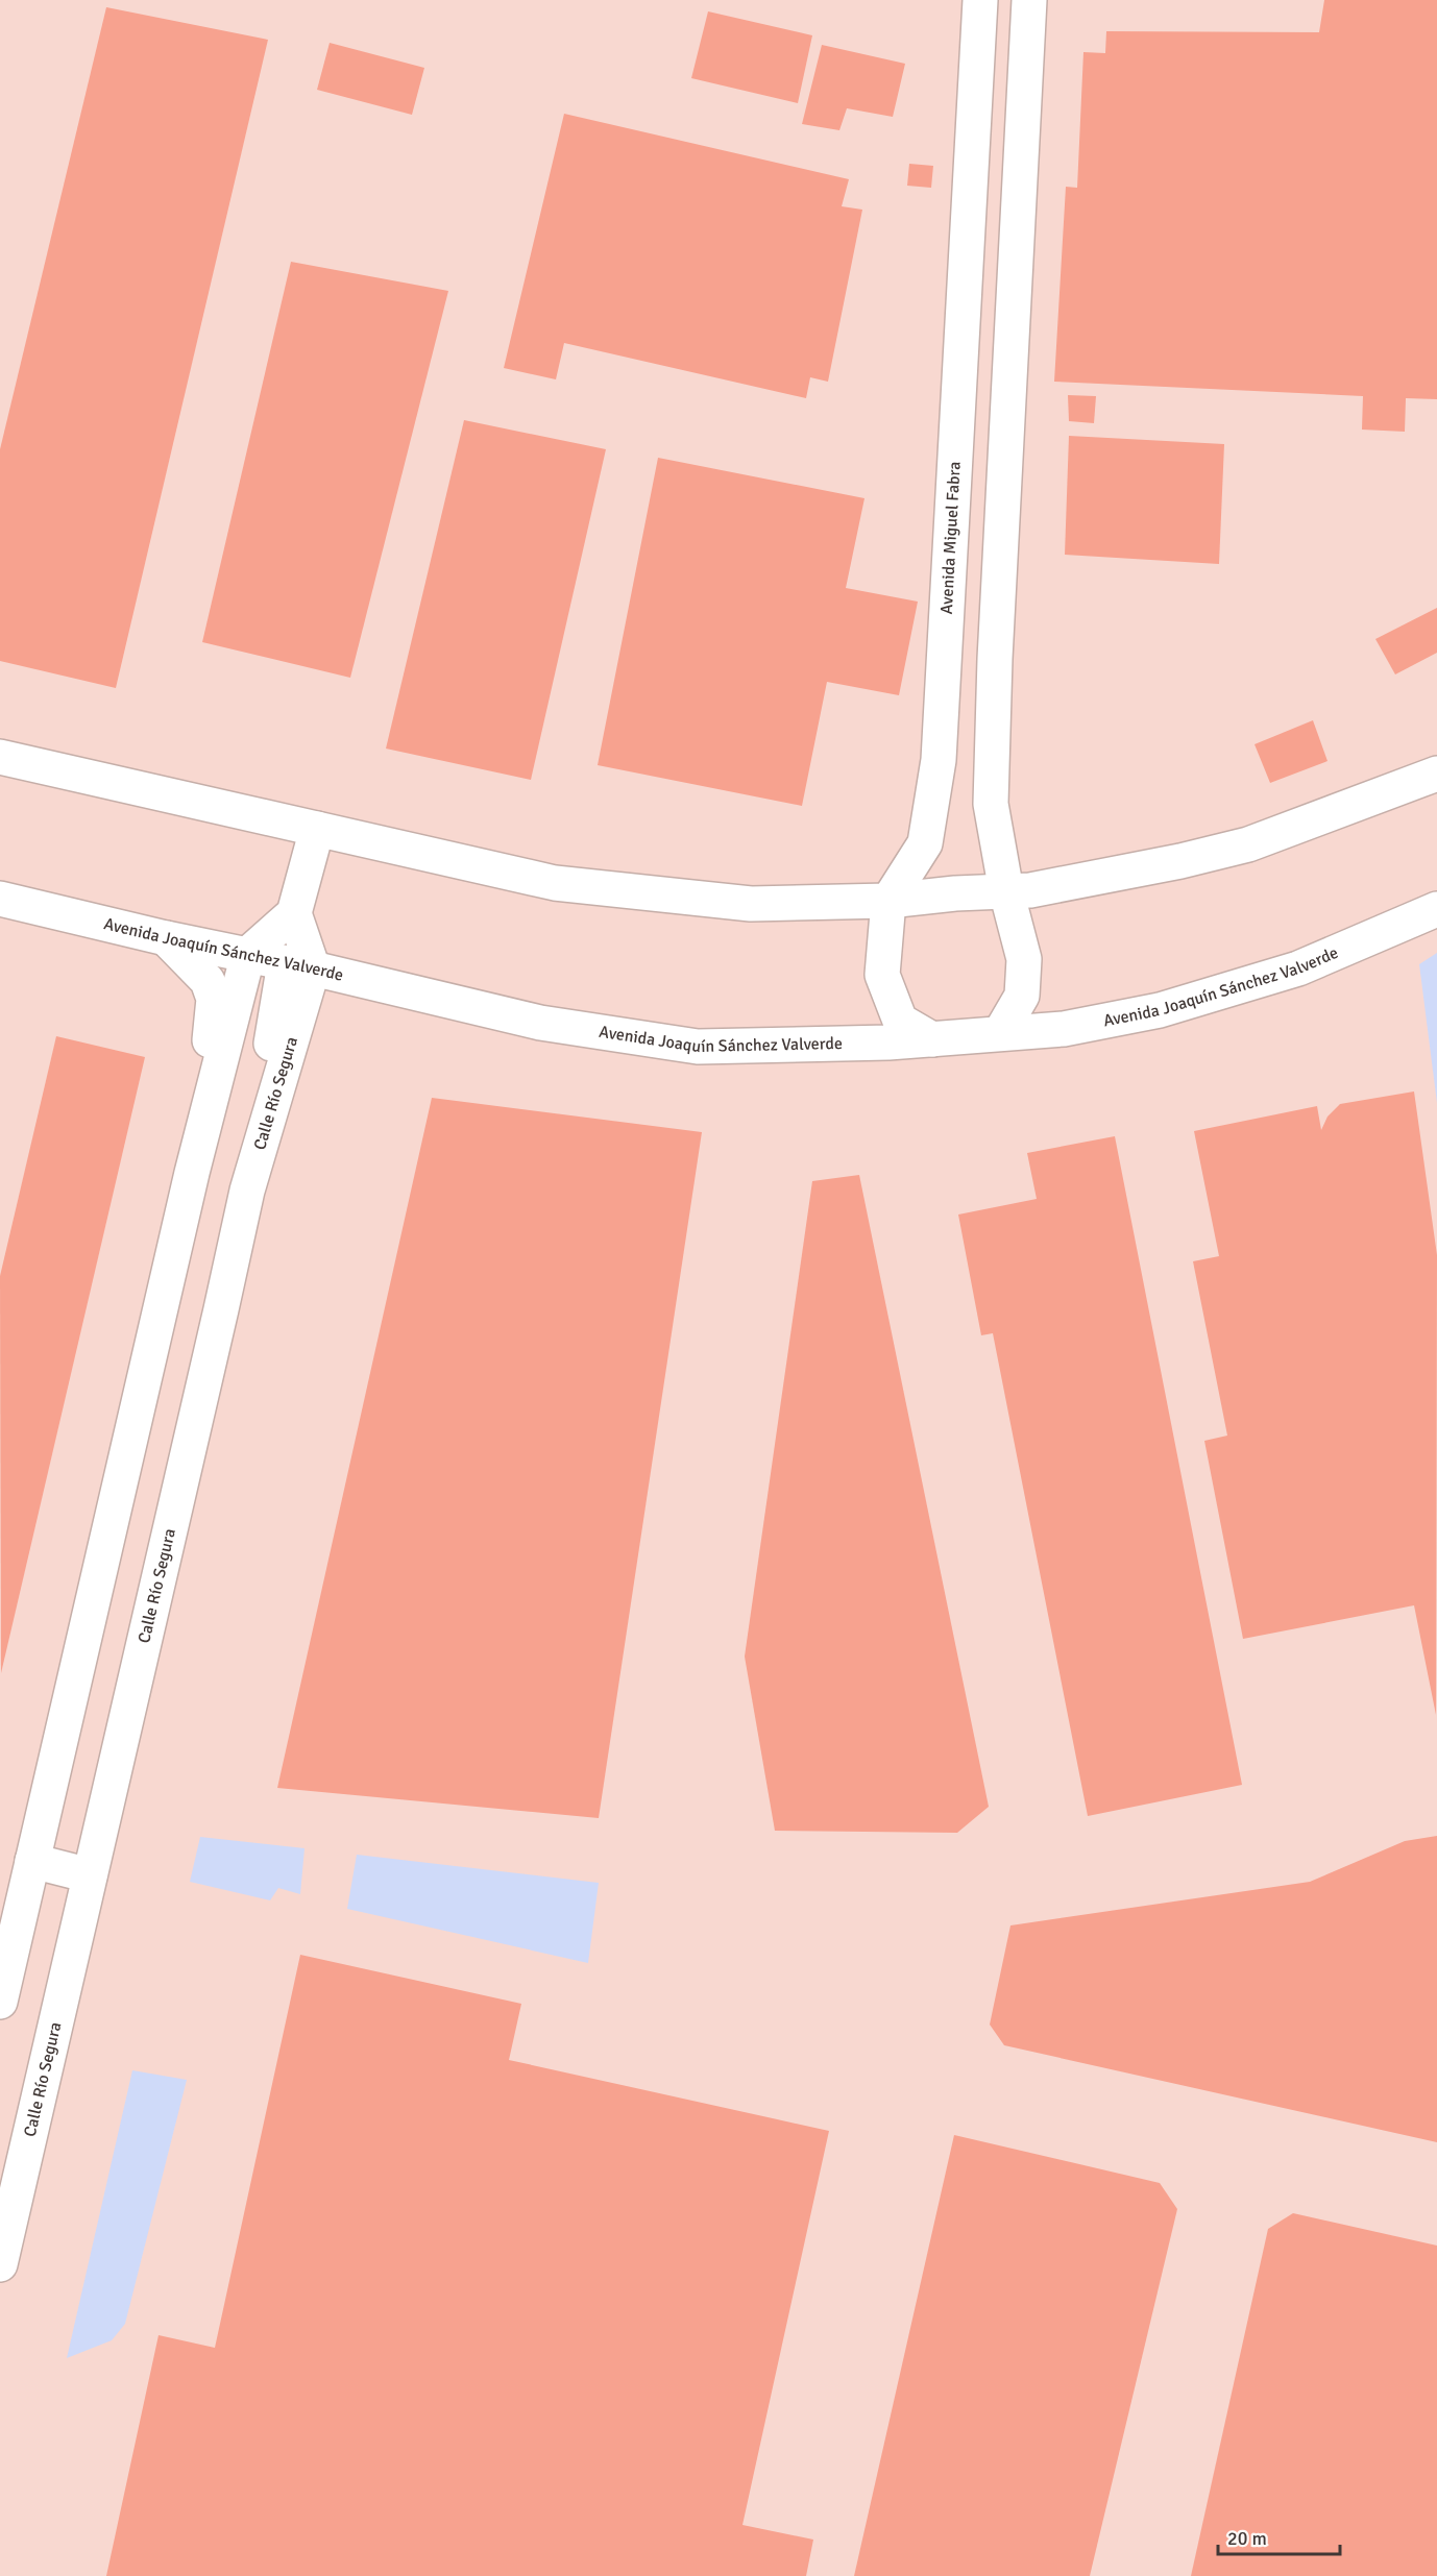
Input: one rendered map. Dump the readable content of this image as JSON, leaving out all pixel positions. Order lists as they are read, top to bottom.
{
  "streets": {
    "main road": ["Avenida Miguel Fabra", "Avenida Joaquín Sánchez Valverde", "Calle Río Segura"]
  },
  "crossings": [
    ["Avenida Miguel Fabra", "Avenida Joaquín Sánchez Valverde"],
    ["Avenida Joaquín Sánchez Valverde", "Calle Río Segura"]
  ],
  "scale_bar": "20 m"
}
